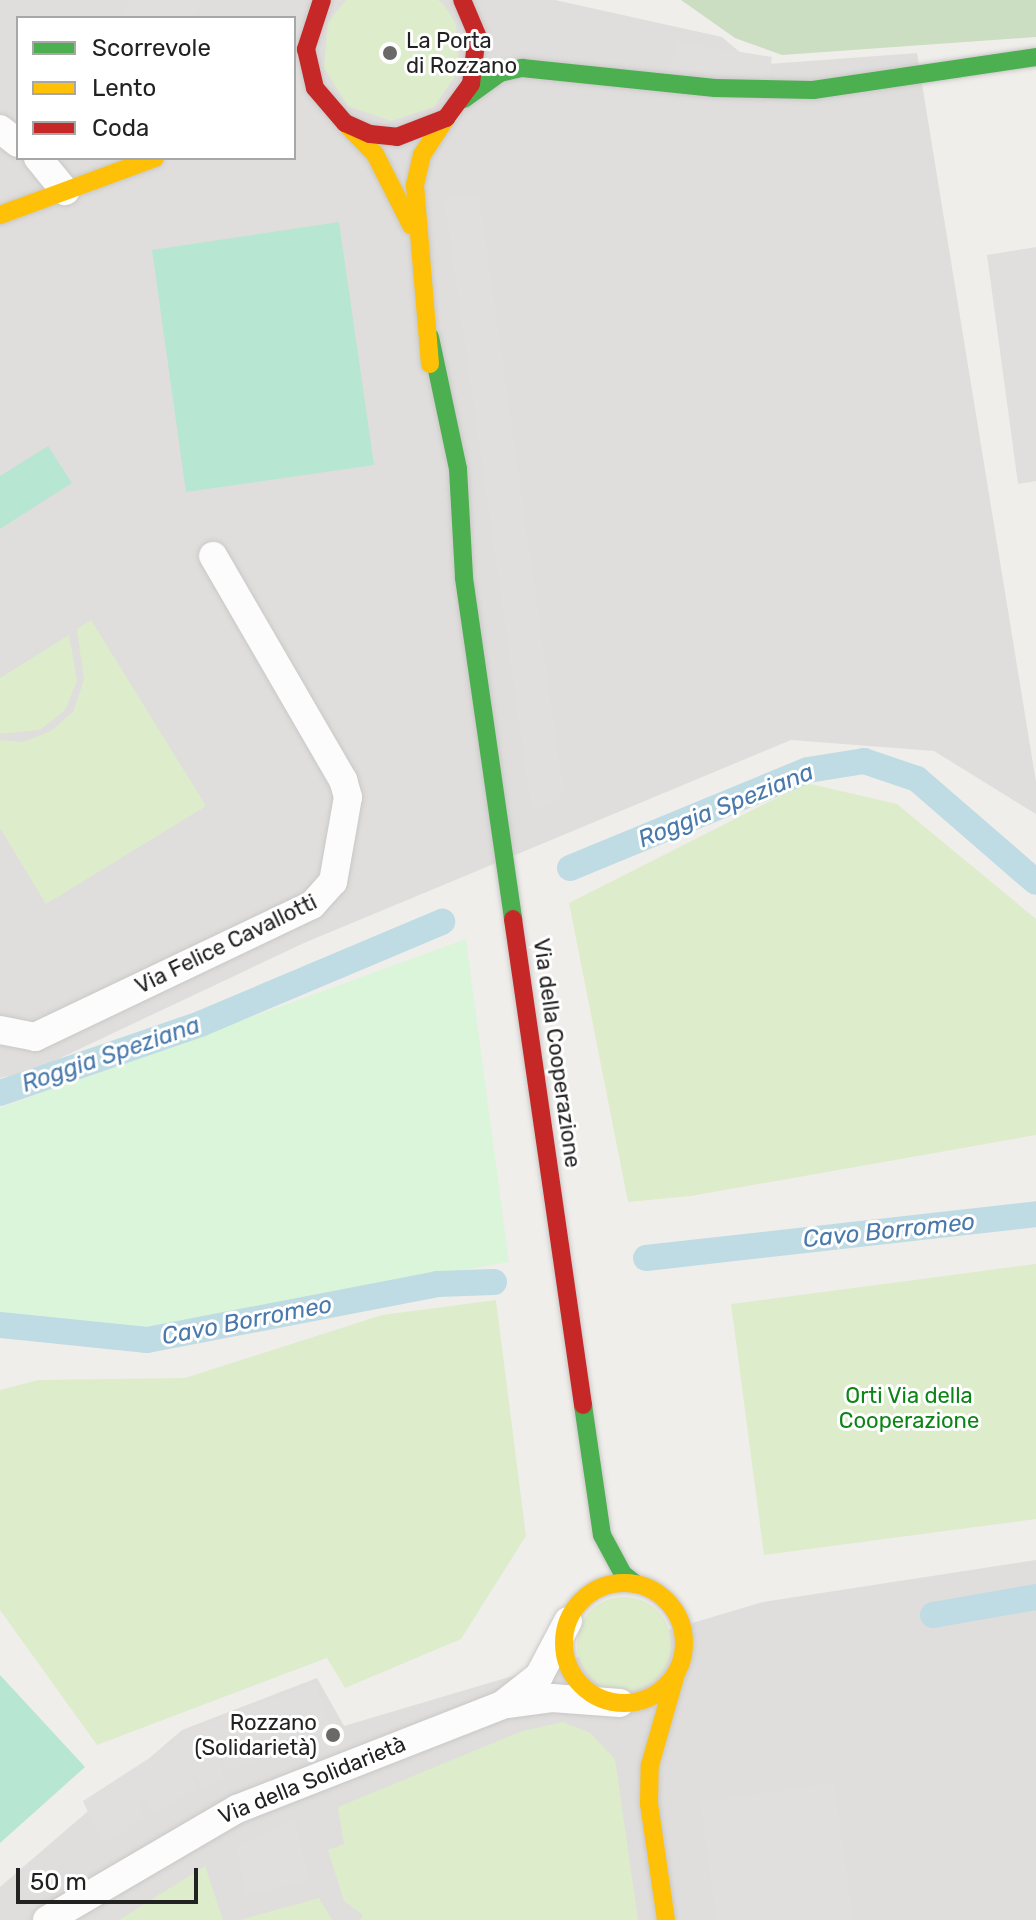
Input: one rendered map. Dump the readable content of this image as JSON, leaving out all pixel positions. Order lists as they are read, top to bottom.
{
  "streets": {
    "street": ["Via Felice Cavallotti", "Via della Cooperazione", "Via della Solidarietà"]
  },
  "crossings": [
    ["Via della Cooperazione", "Via della Solidarietà"]
  ],
  "water": ["Roggia Speziana", "Cavo Borromeo"],
  "parks": ["Orti Via della Cooperazione"],
  "places": ["La Porta di Rozzano", "Rozzano (Solidarietà)"],
  "legend": ["Scorrevole", "Lento", "Coda"],
  "scale_bar": "50 m"
}
